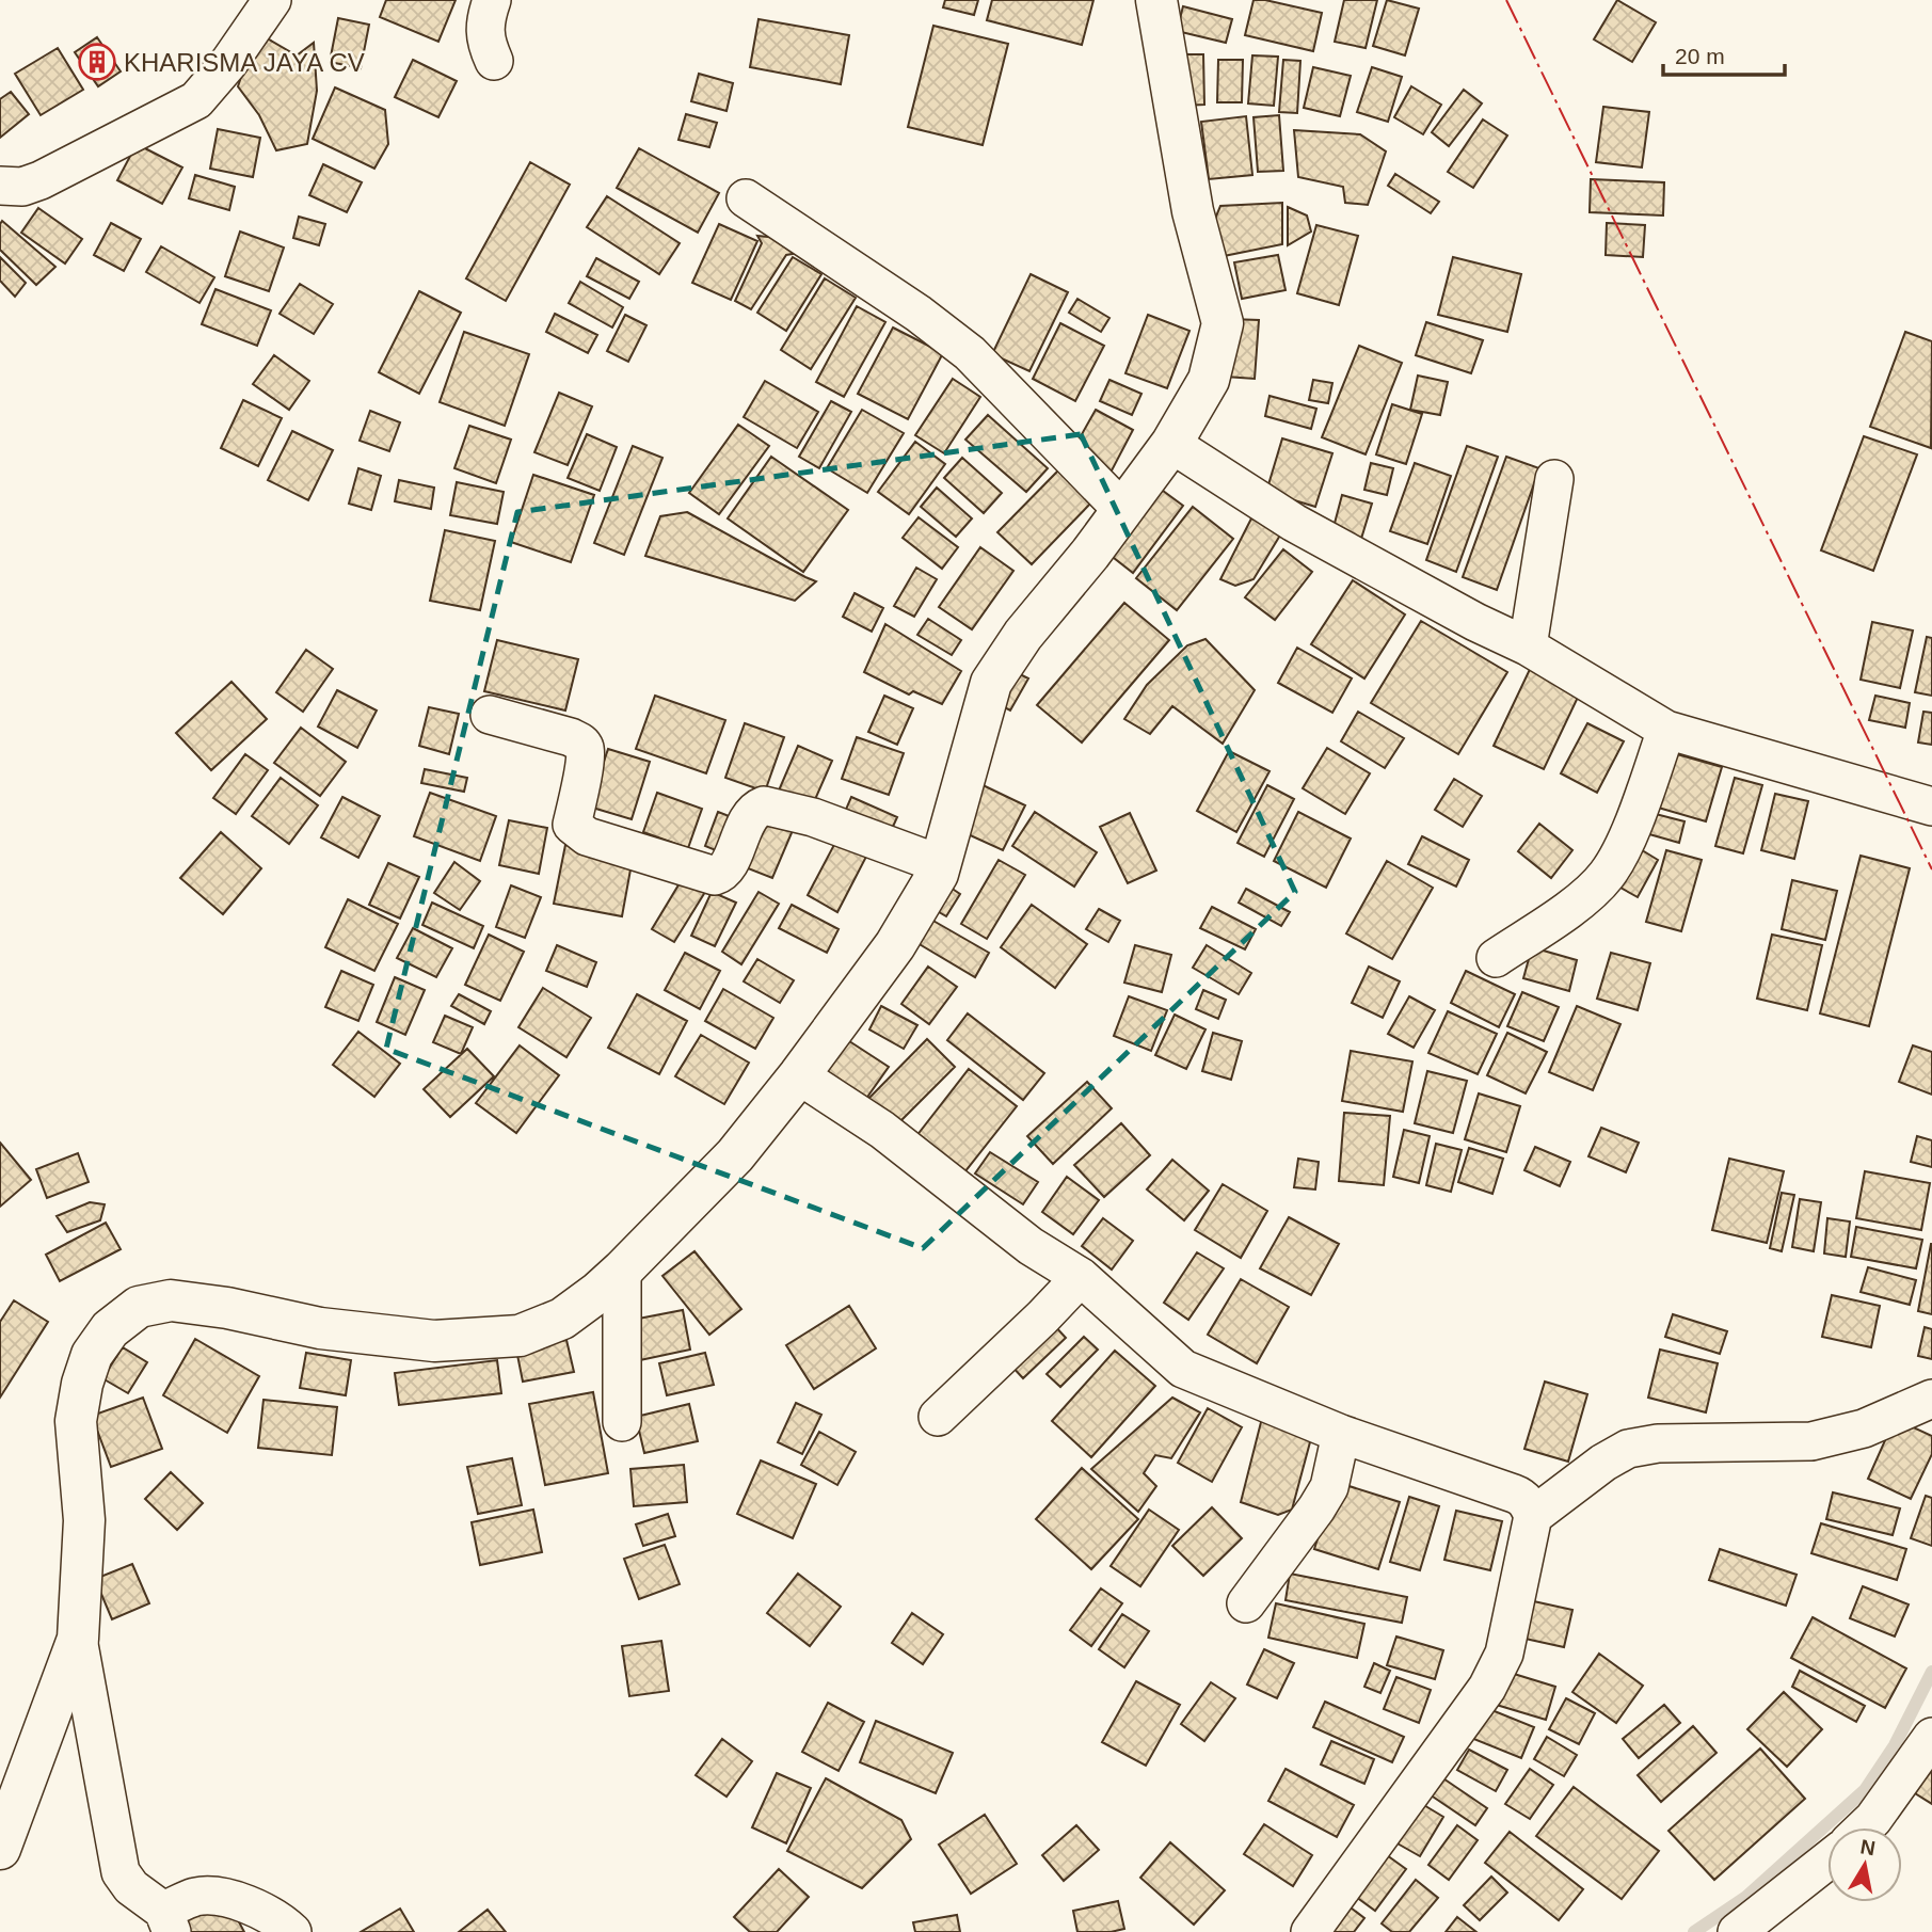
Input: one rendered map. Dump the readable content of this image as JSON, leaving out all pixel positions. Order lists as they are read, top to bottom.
{
  "places": {
    "building": ["KHARISMA JAYA CV"]
  },
  "scale_bar": "20 m",
  "north": "top"
}
